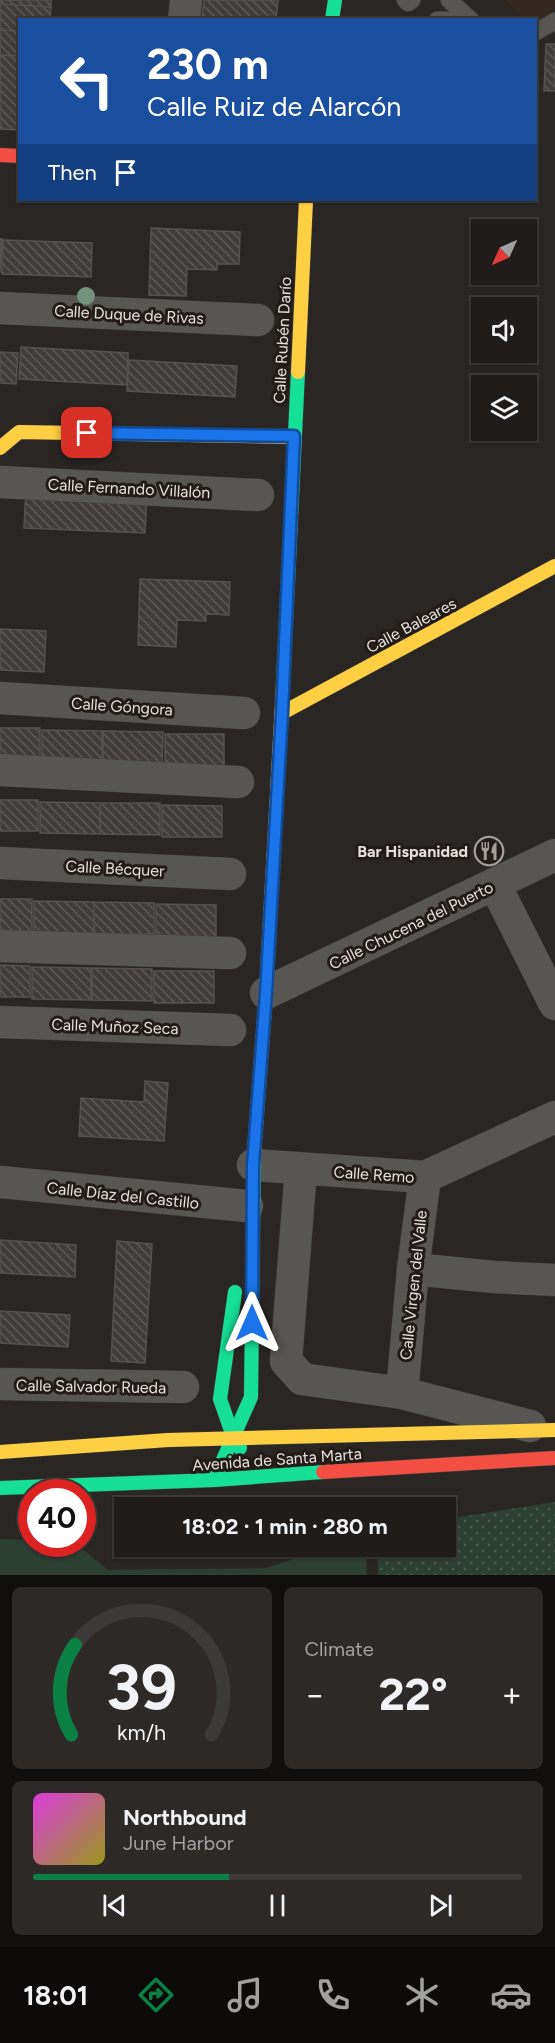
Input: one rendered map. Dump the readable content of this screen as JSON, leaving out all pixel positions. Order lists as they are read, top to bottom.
{
  "streets": {
    "street": [
      "Calle Duque de Rivas",
      "Calle Rubén Darío",
      "Calle Fernando Villalón",
      "Calle Baleares",
      "Calle Góngora",
      "Calle Bécquer",
      "Calle Chucena del Puerto",
      "Calle Muñoz Seca",
      "Calle Remo",
      "Calle Díaz del Castillo",
      "Calle Virgen del Valle",
      "Calle Salvador Rueda",
      "Avenida de Santa Marta"
    ]
  },
  "crossings": [
    ["Calle Rubén Darío", "Calle Baleares"],
    ["Calle Rubén Darío", "Calle Chucena del Puerto"],
    ["Calle Rubén Darío", "Calle Remo"],
    ["Calle Rubén Darío", "Calle Díaz del Castillo"],
    ["Calle Rubén Darío", "Avenida de Santa Marta"],
    ["Calle Remo", "Calle Virgen del Valle"]
  ],
  "places": {
    "restaurant": ["Bar Hispanidad"]
  },
  "north": "bottom left",
  "page": {
    "turn": ["230 m", "Calle Ruiz de Alarcón"],
    "then": "Then",
    "limit": "40",
    "trip": "18:02 · 1 min · 280 m",
    "tile": "Climate",
    "heat": ["−", "22°", "+"],
    "song": ["Northbound", "June Harbor"],
    "tabs": "18:01",
    "gauge": ["39", "km/h"]
  }
}
